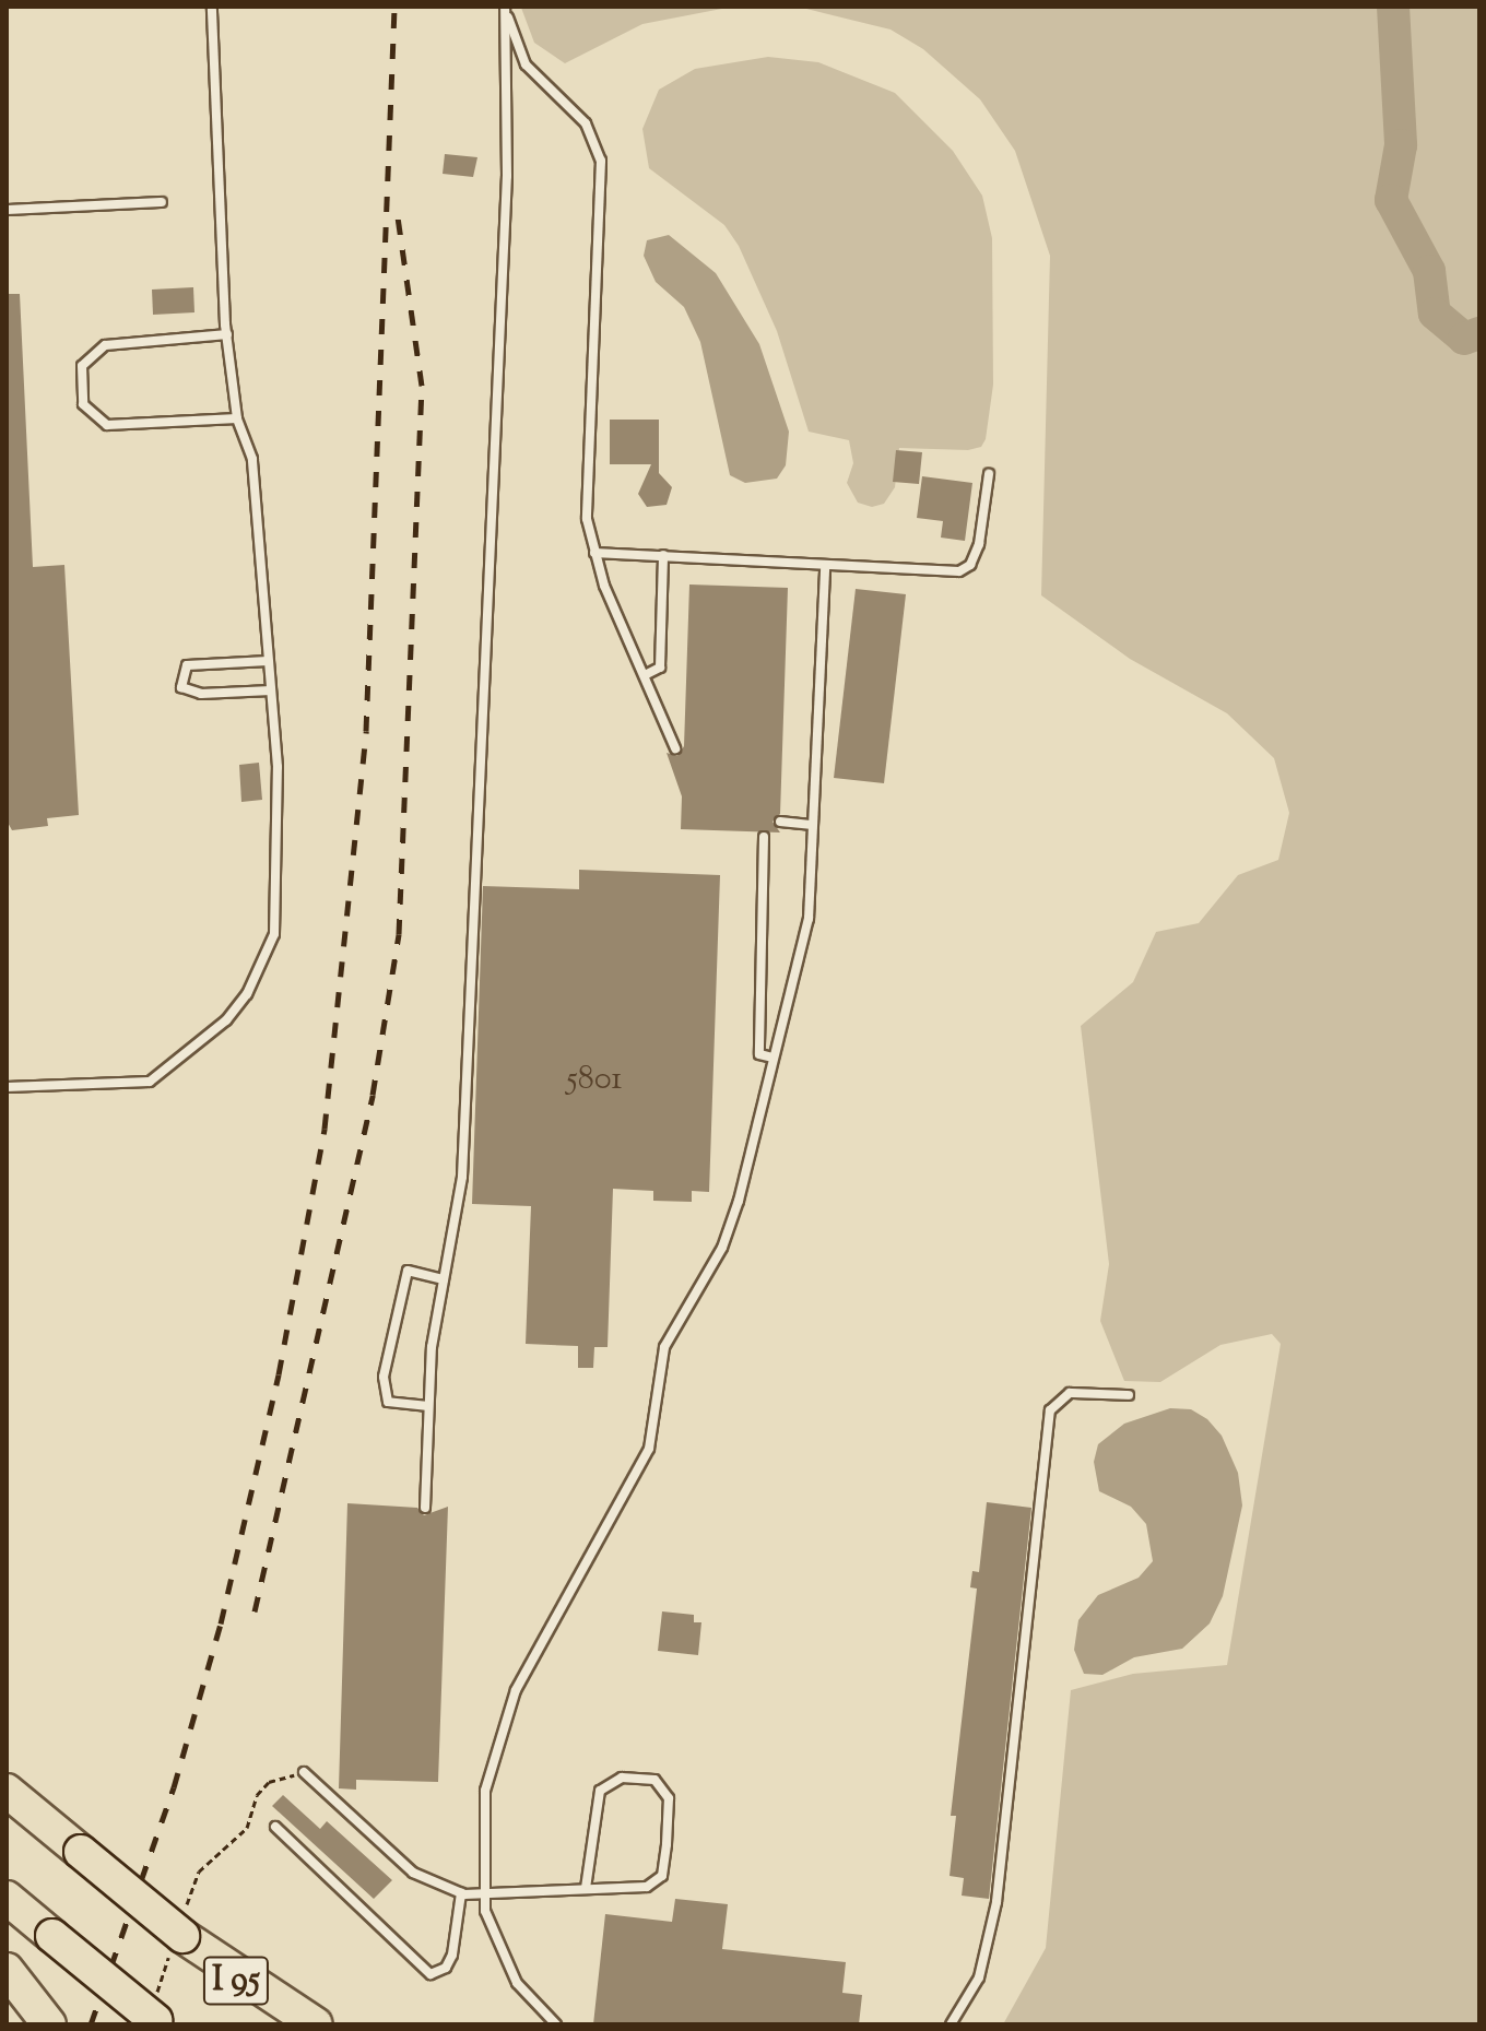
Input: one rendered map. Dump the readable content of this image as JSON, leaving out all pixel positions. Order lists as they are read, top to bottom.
{
  "streets": {
    "highway": ["I 95"]
  },
  "house_numbers": ["5801"]
}
